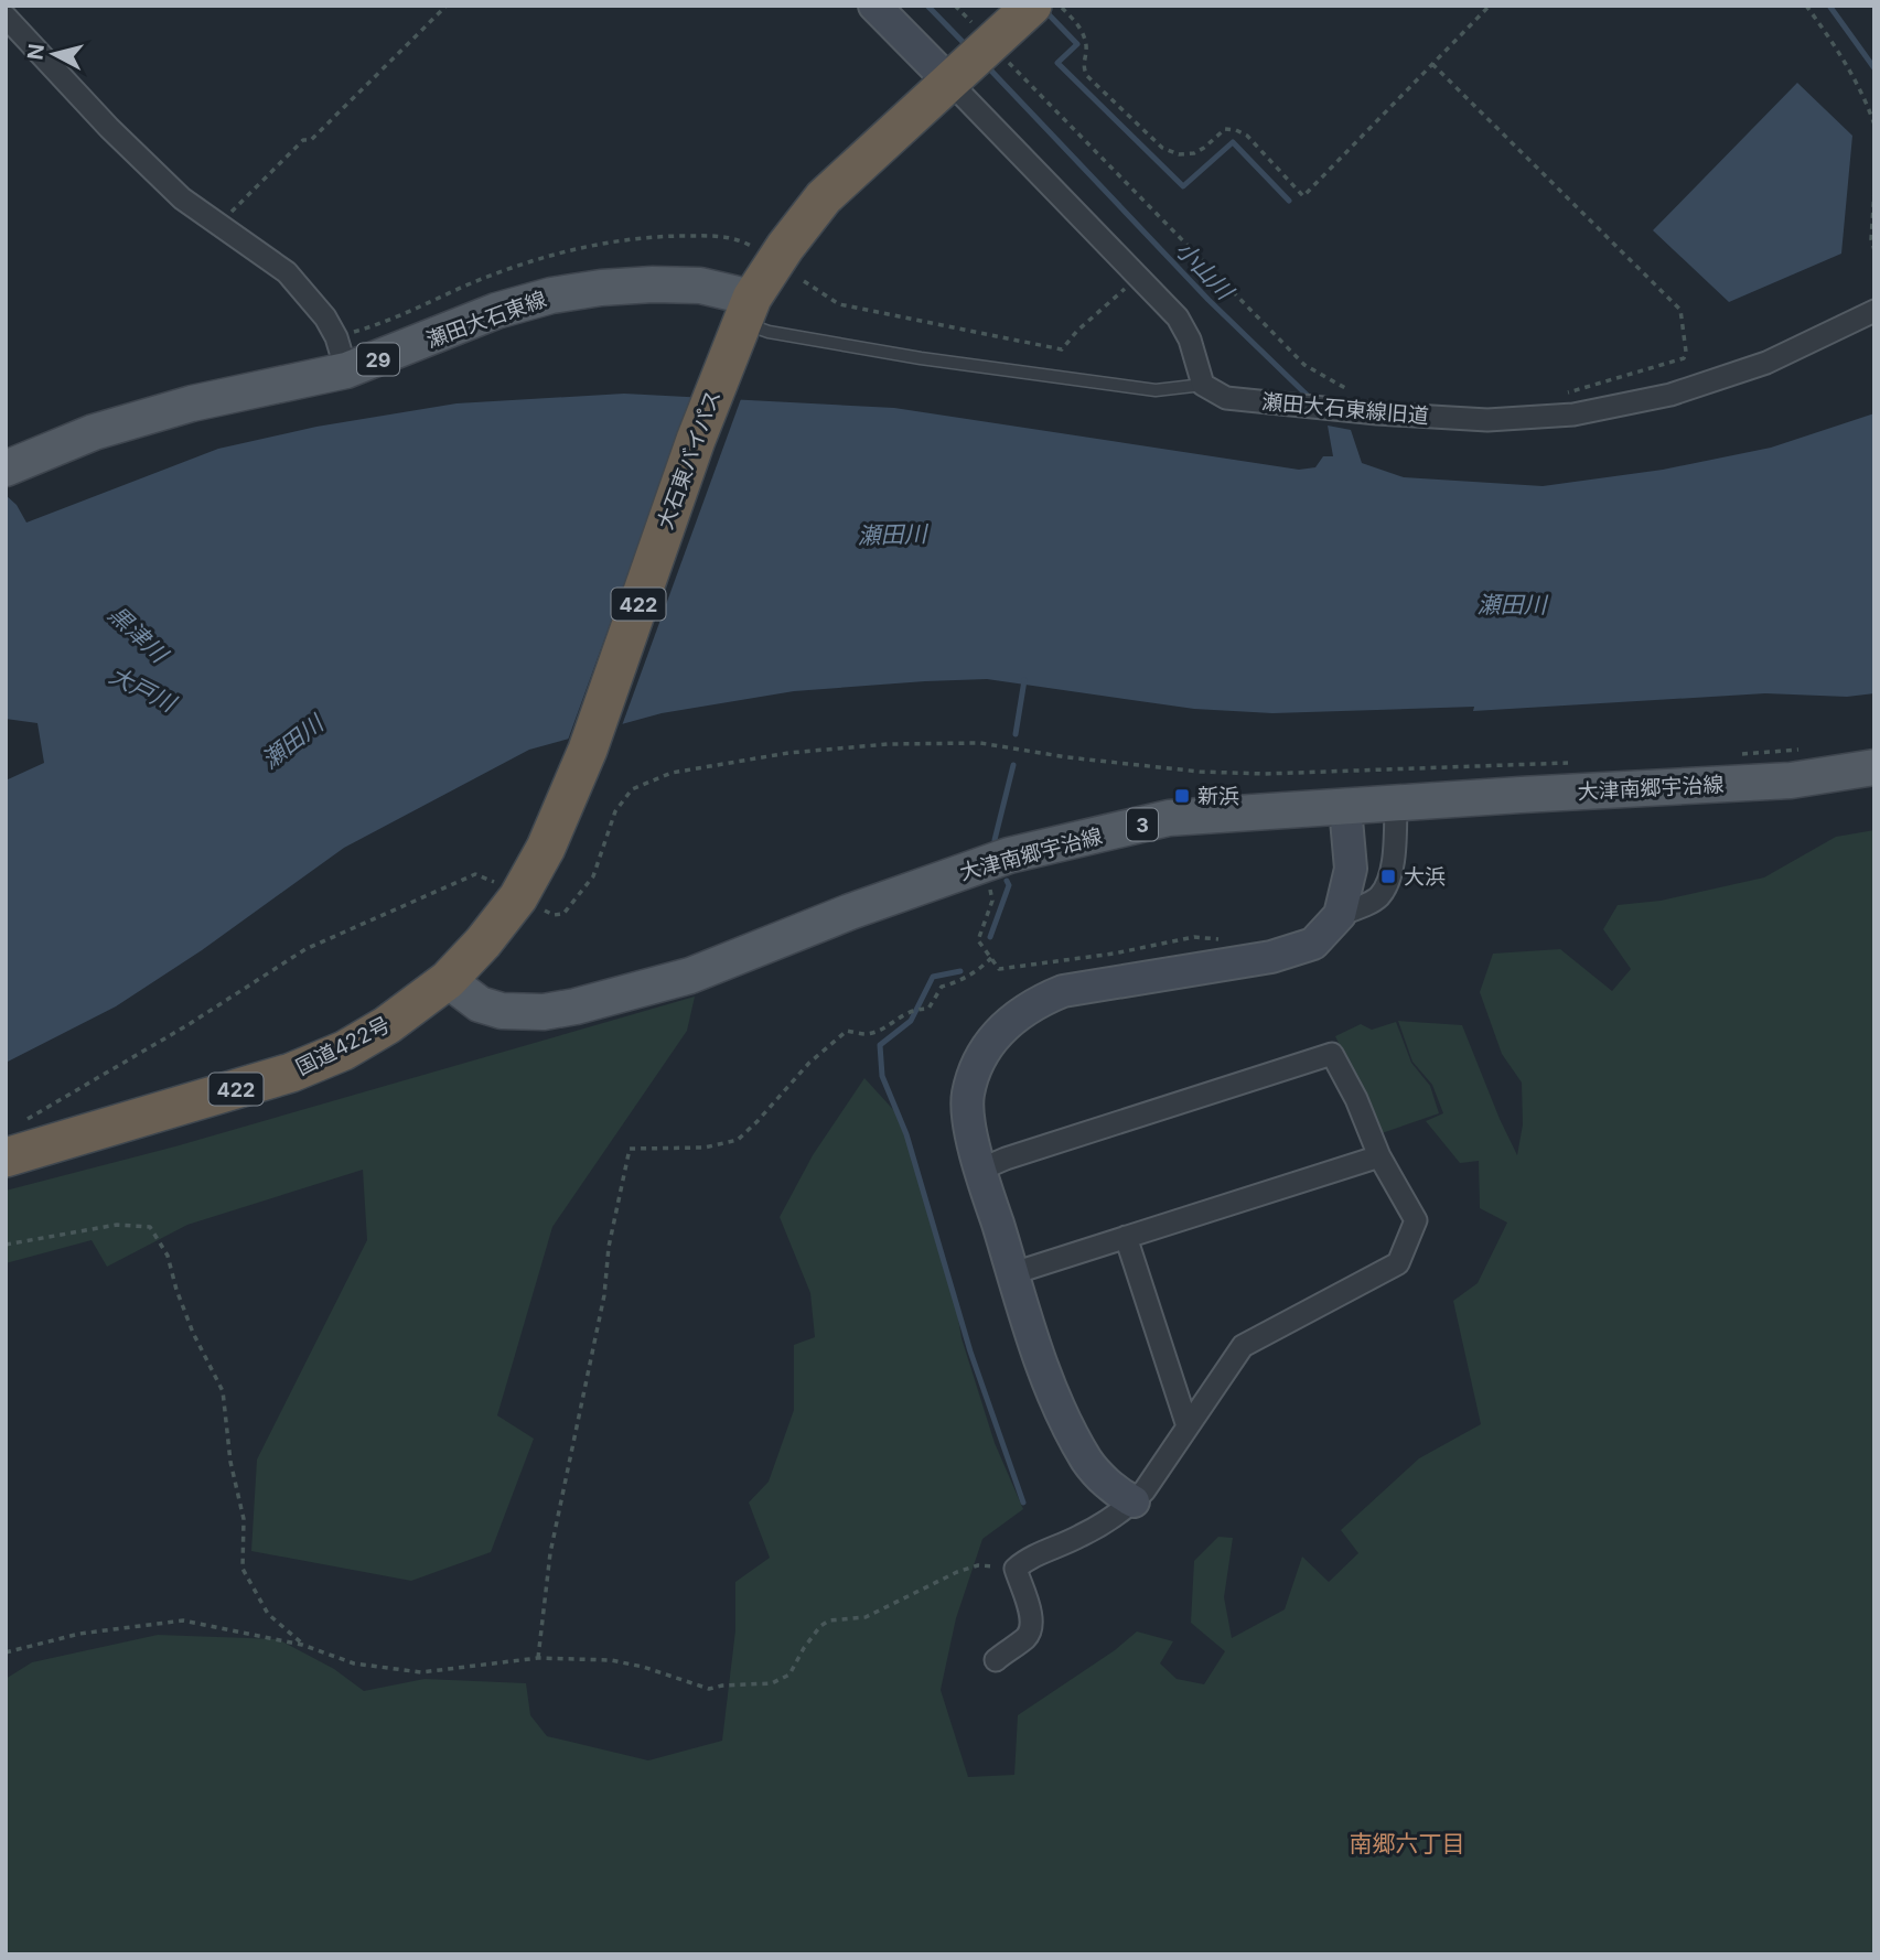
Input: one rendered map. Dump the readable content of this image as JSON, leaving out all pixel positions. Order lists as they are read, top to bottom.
{
  "streets": {
    "highway": ["大石東バイパス", "422", "国道422号"],
    "main road": [
      "瀬田大石東線",
      "29",
      "大津南郷宇治線",
      "3"
    ],
    "street": ["瀬田大石東線旧道"]
  },
  "crossings": [
    ["瀬田大石東線", "大石東バイパス"],
    ["大石東バイパス", "大津南郷宇治線"],
    ["大石東バイパス", "国道422号"],
    ["大津南郷宇治線", "国道422号"]
  ],
  "districts": ["南郷六丁目"],
  "water": [
    "小山川",
    "瀬田川",
    "黒津川",
    "大戸川"
  ],
  "places": {
    "transit": ["新浜", "大浜"]
  },
  "north": "left"
}
